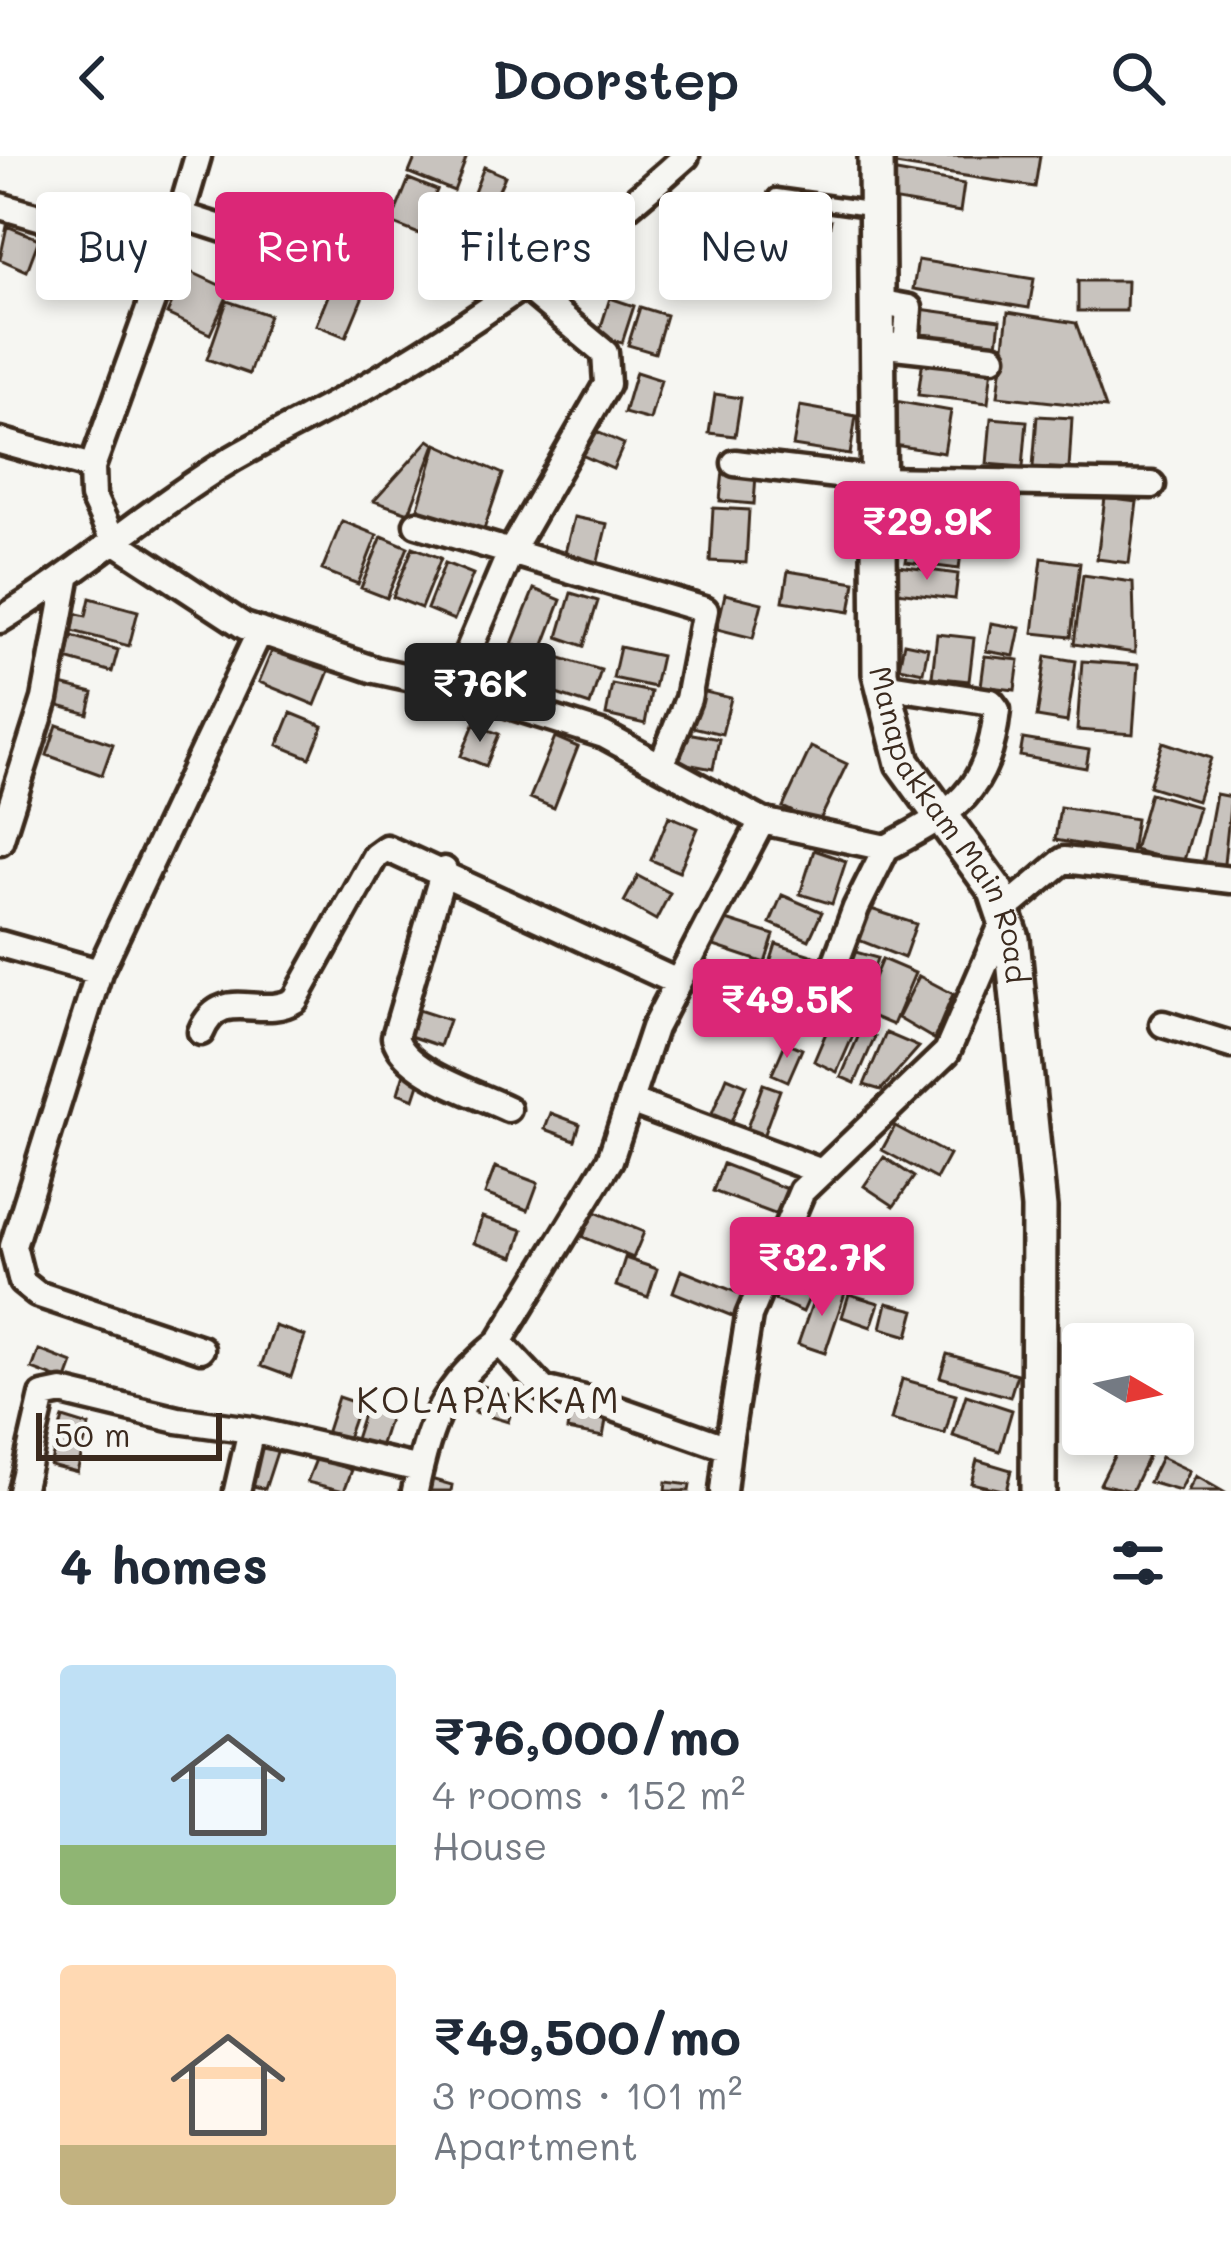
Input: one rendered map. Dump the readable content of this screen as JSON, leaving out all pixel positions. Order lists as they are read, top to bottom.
{
  "streets": {
    "main road": ["Manapakkam Main Road"]
  },
  "districts": ["KOLAPAKKAM"],
  "scale_bar": "50 m",
  "north": "right",
  "page": {
    "header": "Doorstep",
    "chip": [
      "Buy",
      "Rent",
      "Filters",
      "New"
    ],
    "price": [
      "₹29.9K",
      "₹76K",
      "₹49.5K",
      "₹32.7K"
    ],
    "scale": "50 m",
    "heading": "4 homes",
    "list": [
      {
        "name": "₹76,000/mo",
        "note": "4 rooms · 152 m² · House"
      },
      {
        "name": "₹49,500/mo",
        "note": "3 rooms · 101 m² · Apartment"
      }
    ]
  }
}
